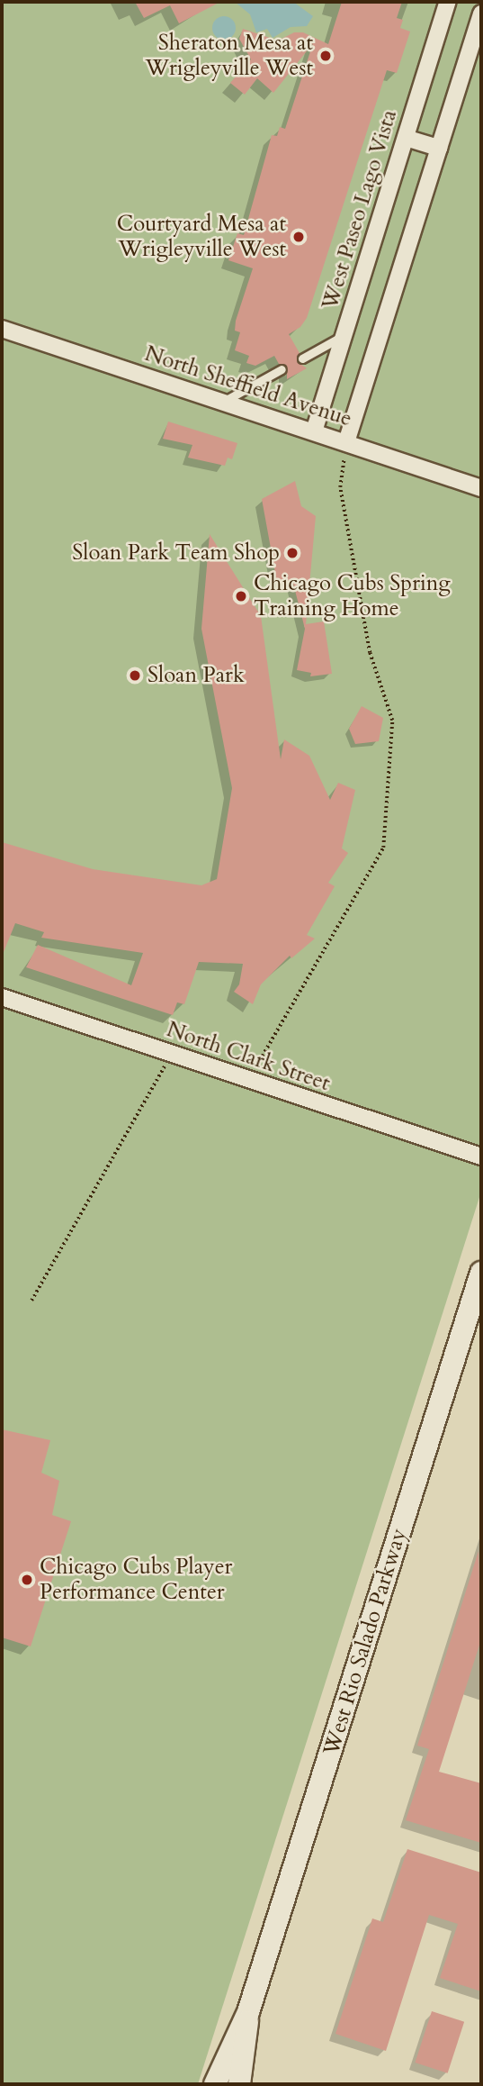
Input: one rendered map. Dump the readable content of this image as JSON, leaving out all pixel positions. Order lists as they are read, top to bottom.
{
  "streets": {
    "main road": ["West Rio Salado Parkway"],
    "street": ["West Paseo Lago Vista", "North Sheffield Avenue", "North Clark Street"]
  },
  "crossings": [
    ["West Paseo Lago Vista", "North Sheffield Avenue"]
  ],
  "places": [
    "Sheraton Mesa at Wrigleyville West",
    "Courtyard Mesa at Wrigleyville West",
    "Sloan Park Team Shop",
    "Chicago Cubs Spring Training Home",
    "Sloan Park",
    "Chicago Cubs Player Performance Center"
  ]
}
